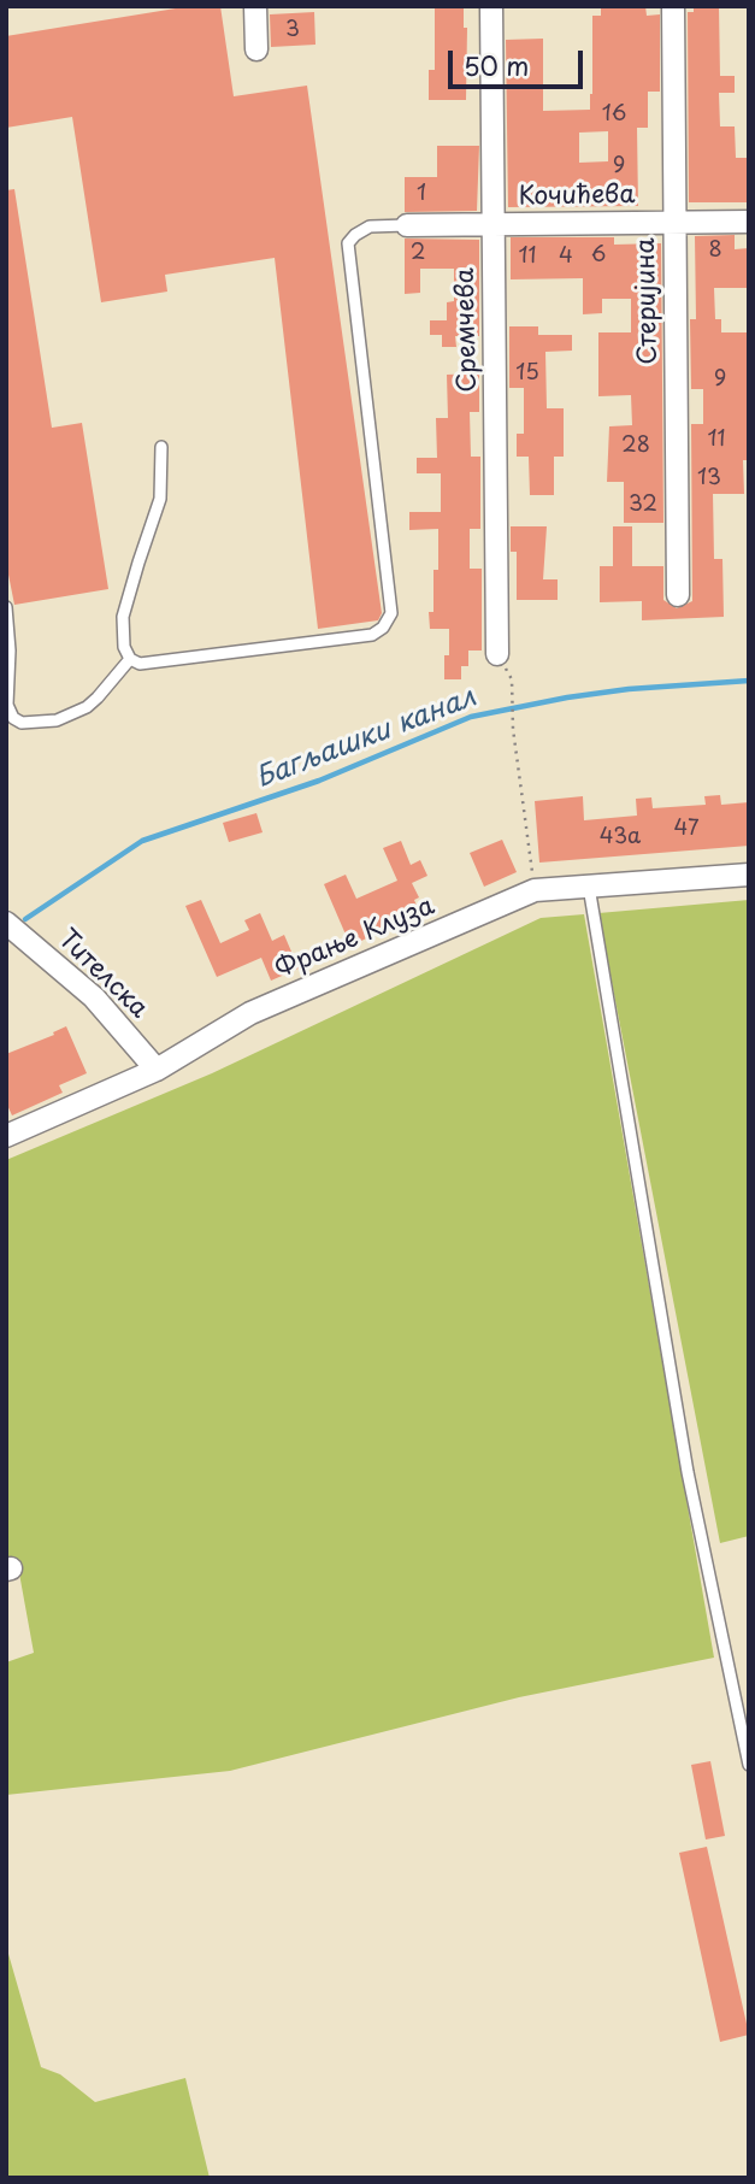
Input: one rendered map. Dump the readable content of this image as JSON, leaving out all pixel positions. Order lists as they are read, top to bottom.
{
  "streets": {
    "street": [
      "Кочићева",
      "Стеријина",
      "Сремчева",
      "Фрање Клуза",
      "Тителска"
    ]
  },
  "crossings": [
    ["Кочићева", "Стеријина"],
    ["Кочићева", "Сремчева"],
    ["Фрање Клуза", "Тителска"]
  ],
  "water": ["Багљашки канал"],
  "house_numbers": [
    "3",
    "16",
    "9",
    "1",
    "8",
    "2",
    "6",
    "11",
    "4",
    "15",
    "9",
    "11",
    "28",
    "13",
    "32",
    "47",
    "43a"
  ],
  "scale_bar": "50 m"
}
